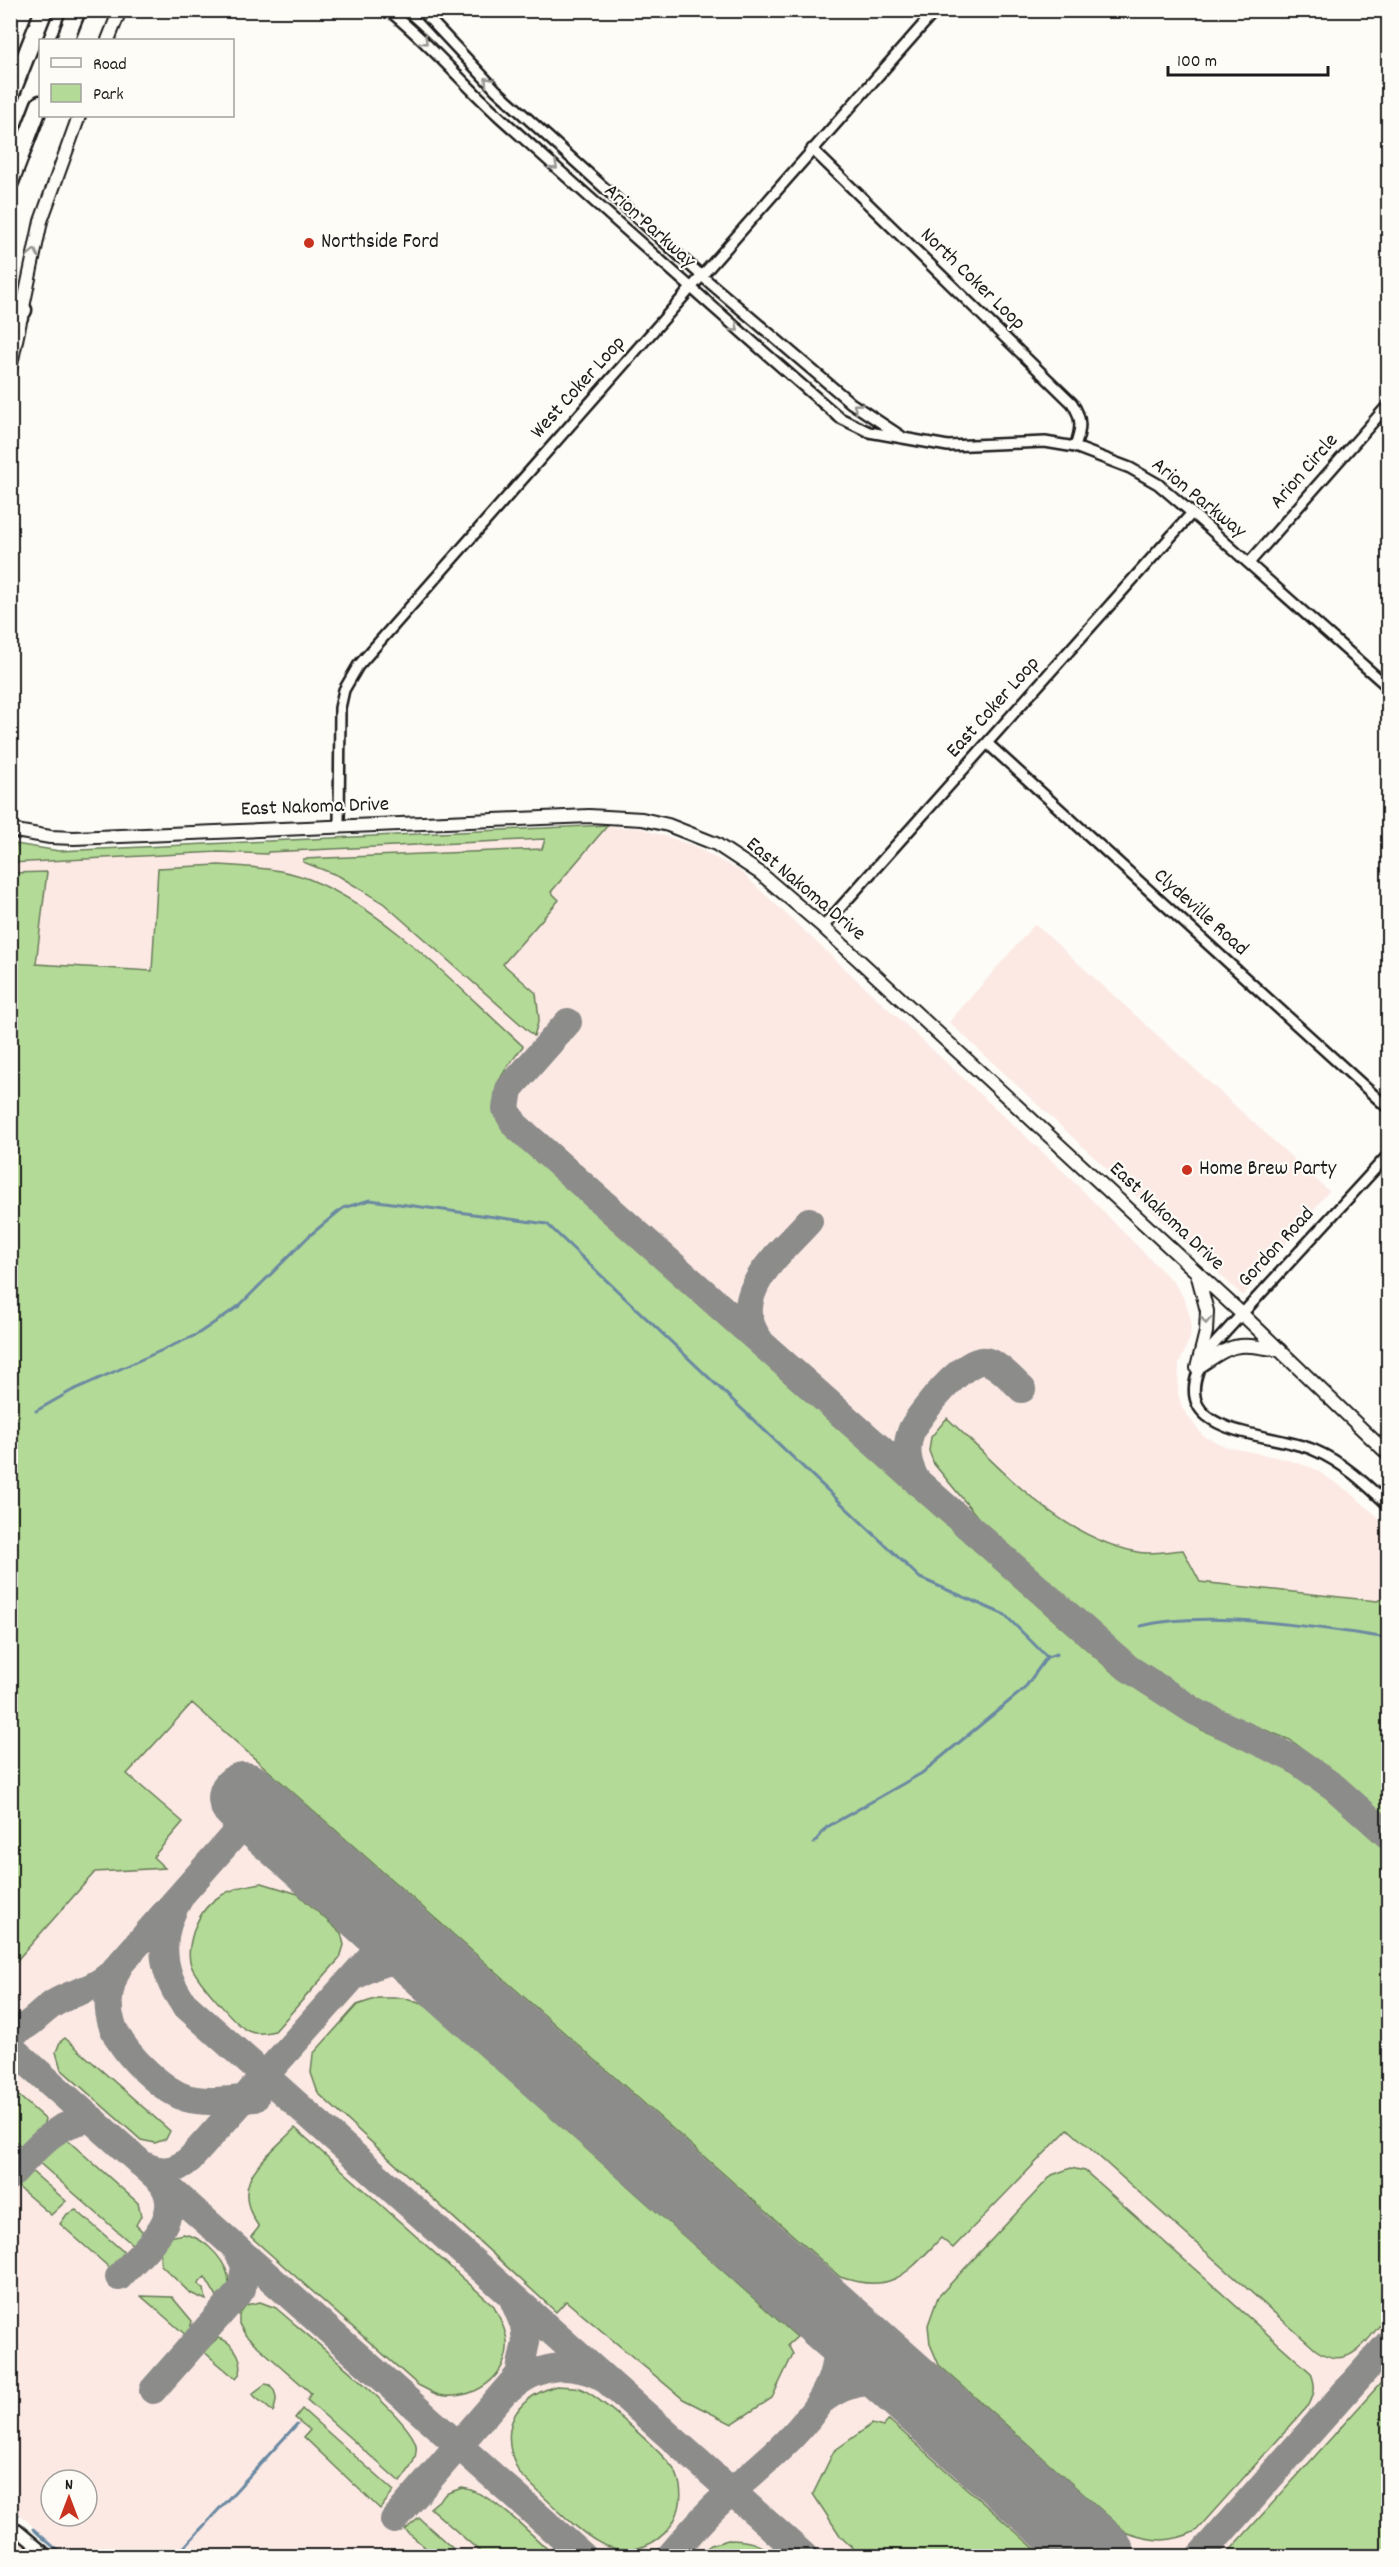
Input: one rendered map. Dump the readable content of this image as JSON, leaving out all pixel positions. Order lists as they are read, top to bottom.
{
  "streets": {
    "main road": ["East Nakoma Drive"],
    "street": [
      "Arion Parkway",
      "North Coker Loop",
      "West Coker Loop",
      "Arion Circle",
      "East Coker Loop",
      "Clydeville Road",
      "Gordon Road"
    ]
  },
  "crossings": [
    ["Arion Parkway", "North Coker Loop"],
    ["Arion Parkway", "West Coker Loop"],
    ["Arion Parkway", "Arion Circle"],
    ["Arion Parkway", "East Coker Loop"],
    ["North Coker Loop", "West Coker Loop"],
    ["West Coker Loop", "East Nakoma Drive"],
    ["East Coker Loop", "East Nakoma Drive"],
    ["East Coker Loop", "Clydeville Road"],
    ["East Nakoma Drive", "Gordon Road"]
  ],
  "places": ["Northside Ford", "Home Brew Party"],
  "legend": ["Road", "Park"],
  "scale_bar": "100 m",
  "north": "top"
}
